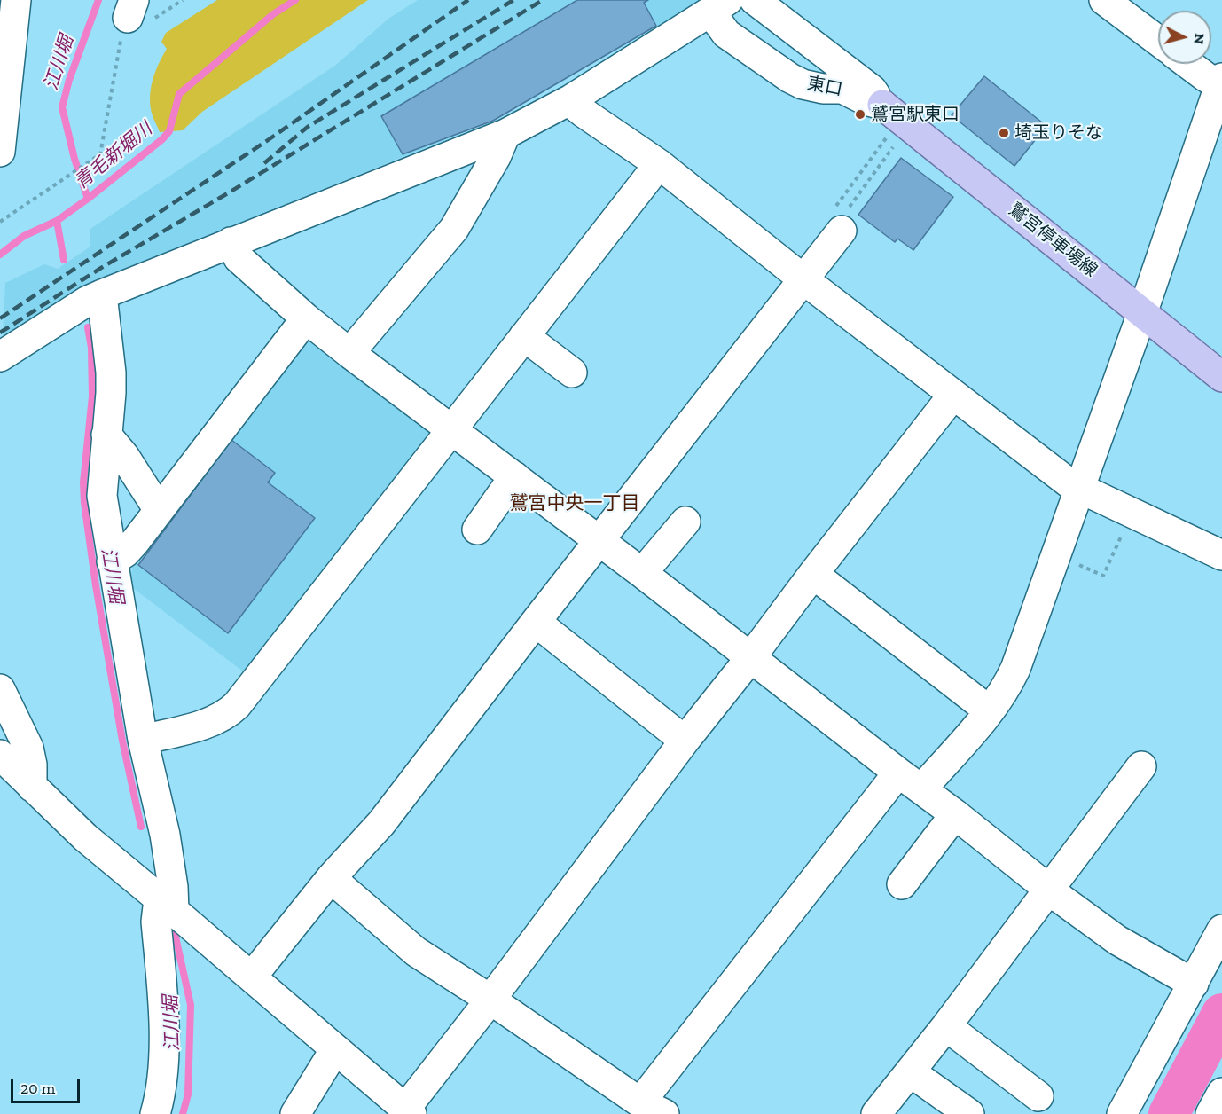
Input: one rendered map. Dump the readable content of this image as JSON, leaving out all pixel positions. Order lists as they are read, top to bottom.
{
  "streets": {
    "main road": ["鷲宮停車場線"],
    "street": ["東口"]
  },
  "crossings": [
    ["東口", "鷲宮停車場線"]
  ],
  "districts": ["鷲宮中央一丁目"],
  "water": ["江川堀", "青毛新堀川"],
  "places": ["鷲宮駅東口", "埼玉りそな"],
  "scale_bar": "20 m",
  "north": "right"
}
